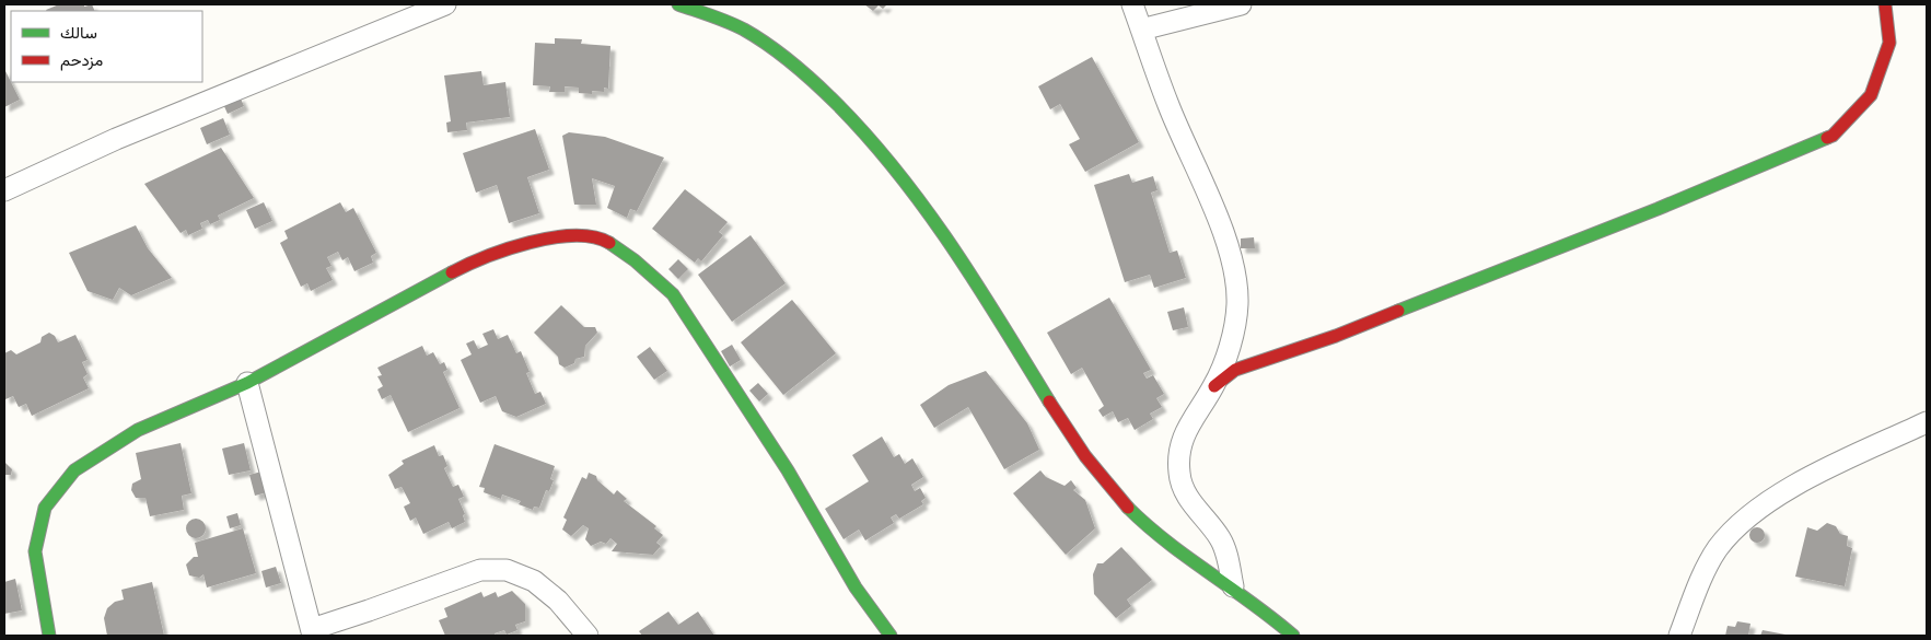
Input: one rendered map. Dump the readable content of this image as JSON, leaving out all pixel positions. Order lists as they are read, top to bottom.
{
  "legend": ["سالك", "مزدحم"]
}
